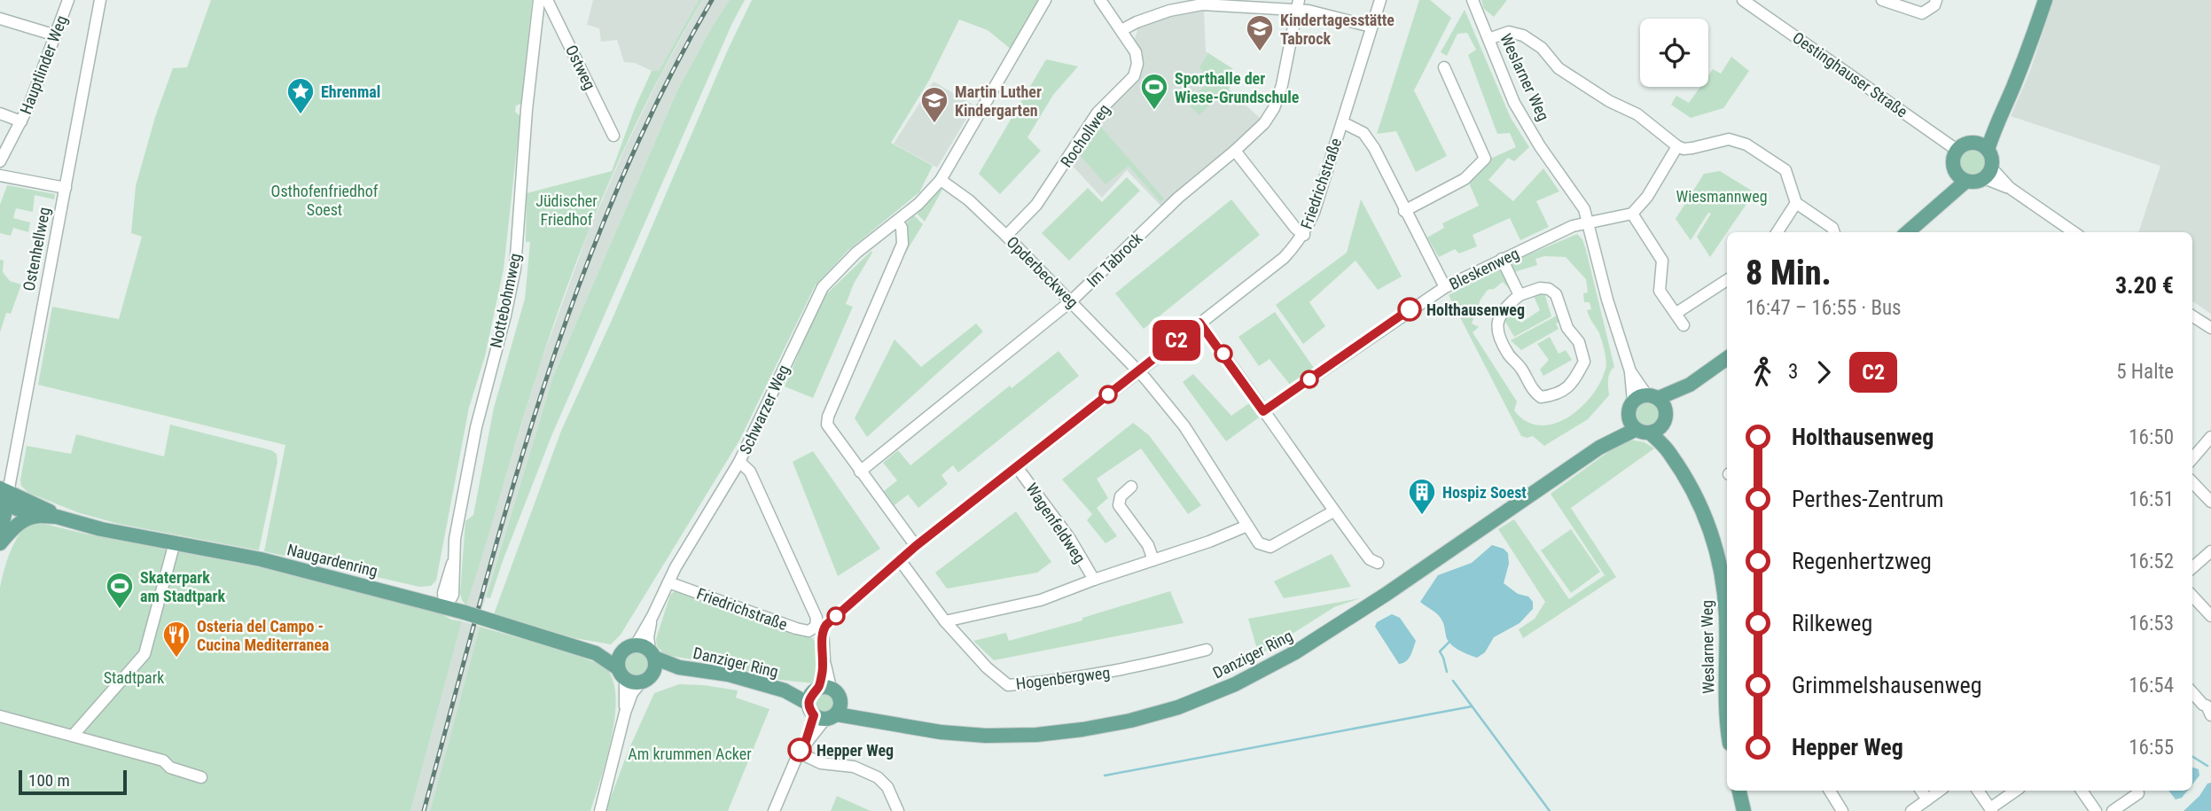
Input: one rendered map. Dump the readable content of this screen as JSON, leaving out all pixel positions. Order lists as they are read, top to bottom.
{
  "streets": {
    "main road": ["Weslarner Weg", "Naugardenring", "Danziger Ring"],
    "street": [
      "Hauptlinder Weg",
      "Ostweg",
      "Oestinghauser Straße",
      "Rochollweg",
      "Friedrichstraße",
      "Ostenhellweg",
      "Im Tabrock",
      "Bleskenweg",
      "Opderbeckweg",
      "Nottebohmweg",
      "Schwarzer Weg",
      "Wagenfeldweg",
      "Hogenbergweg"
    ]
  },
  "crossings": [
    ["Weslarner Weg", "Bleskenweg"],
    ["Weslarner Weg", "Danziger Ring"],
    ["Rochollweg", "Opderbeckweg"],
    ["Friedrichstraße", "Opderbeckweg"],
    ["Friedrichstraße", "Schwarzer Weg"],
    ["Friedrichstraße", "Wagenfeldweg"],
    ["Ostenhellweg", "Naugardenring"],
    ["Im Tabrock", "Opderbeckweg"],
    ["Opderbeckweg", "Schwarzer Weg"],
    ["Nottebohmweg", "Naugardenring"],
    ["Schwarzer Weg", "Naugardenring"],
    ["Schwarzer Weg", "Danziger Ring"],
    ["Naugardenring", "Danziger Ring"]
  ],
  "parks": [
    "Osthofenfriedhof Soest",
    "Wiesmannweg",
    "Jüdischer Friedhof",
    "Stadtpark",
    "Am krummen Acker"
  ],
  "places": {
    "school or university": ["Kindertagesstätte Tabrock", "Martin Luther Kindergarten"],
    "sports": ["Sporthalle der Wiese-Grundschule", "Skaterpark am Stadtpark"],
    "place": ["Ehrenmal"],
    "other": ["Holthausenweg", "Hepper Weg"],
    "building": ["Hospiz Soest"],
    "restaurant": ["Osteria del Campo - Cucina Mediterranea"]
  },
  "lines": ["bus line C2"],
  "scale_bar": "100 m",
  "page": {
    "on_map": "C2",
    "heading": ["8 Min.", "16:47 – 16:55 · Bus", "3.20 €"],
    "legs": ["3", "C2", "5 Halte"],
    "list": [
      {
        "name": "Holthausenweg",
        "value": "16:50"
      },
      {
        "name": "Perthes-Zentrum",
        "value": "16:51"
      },
      {
        "name": "Regenhertzweg",
        "value": "16:52"
      },
      {
        "name": "Rilkeweg",
        "value": "16:53"
      },
      {
        "name": "Grimmelshausenweg",
        "value": "16:54"
      },
      {
        "name": "Hepper Weg",
        "value": "16:55"
      }
    ],
    "scale": "100 m"
  }
}
